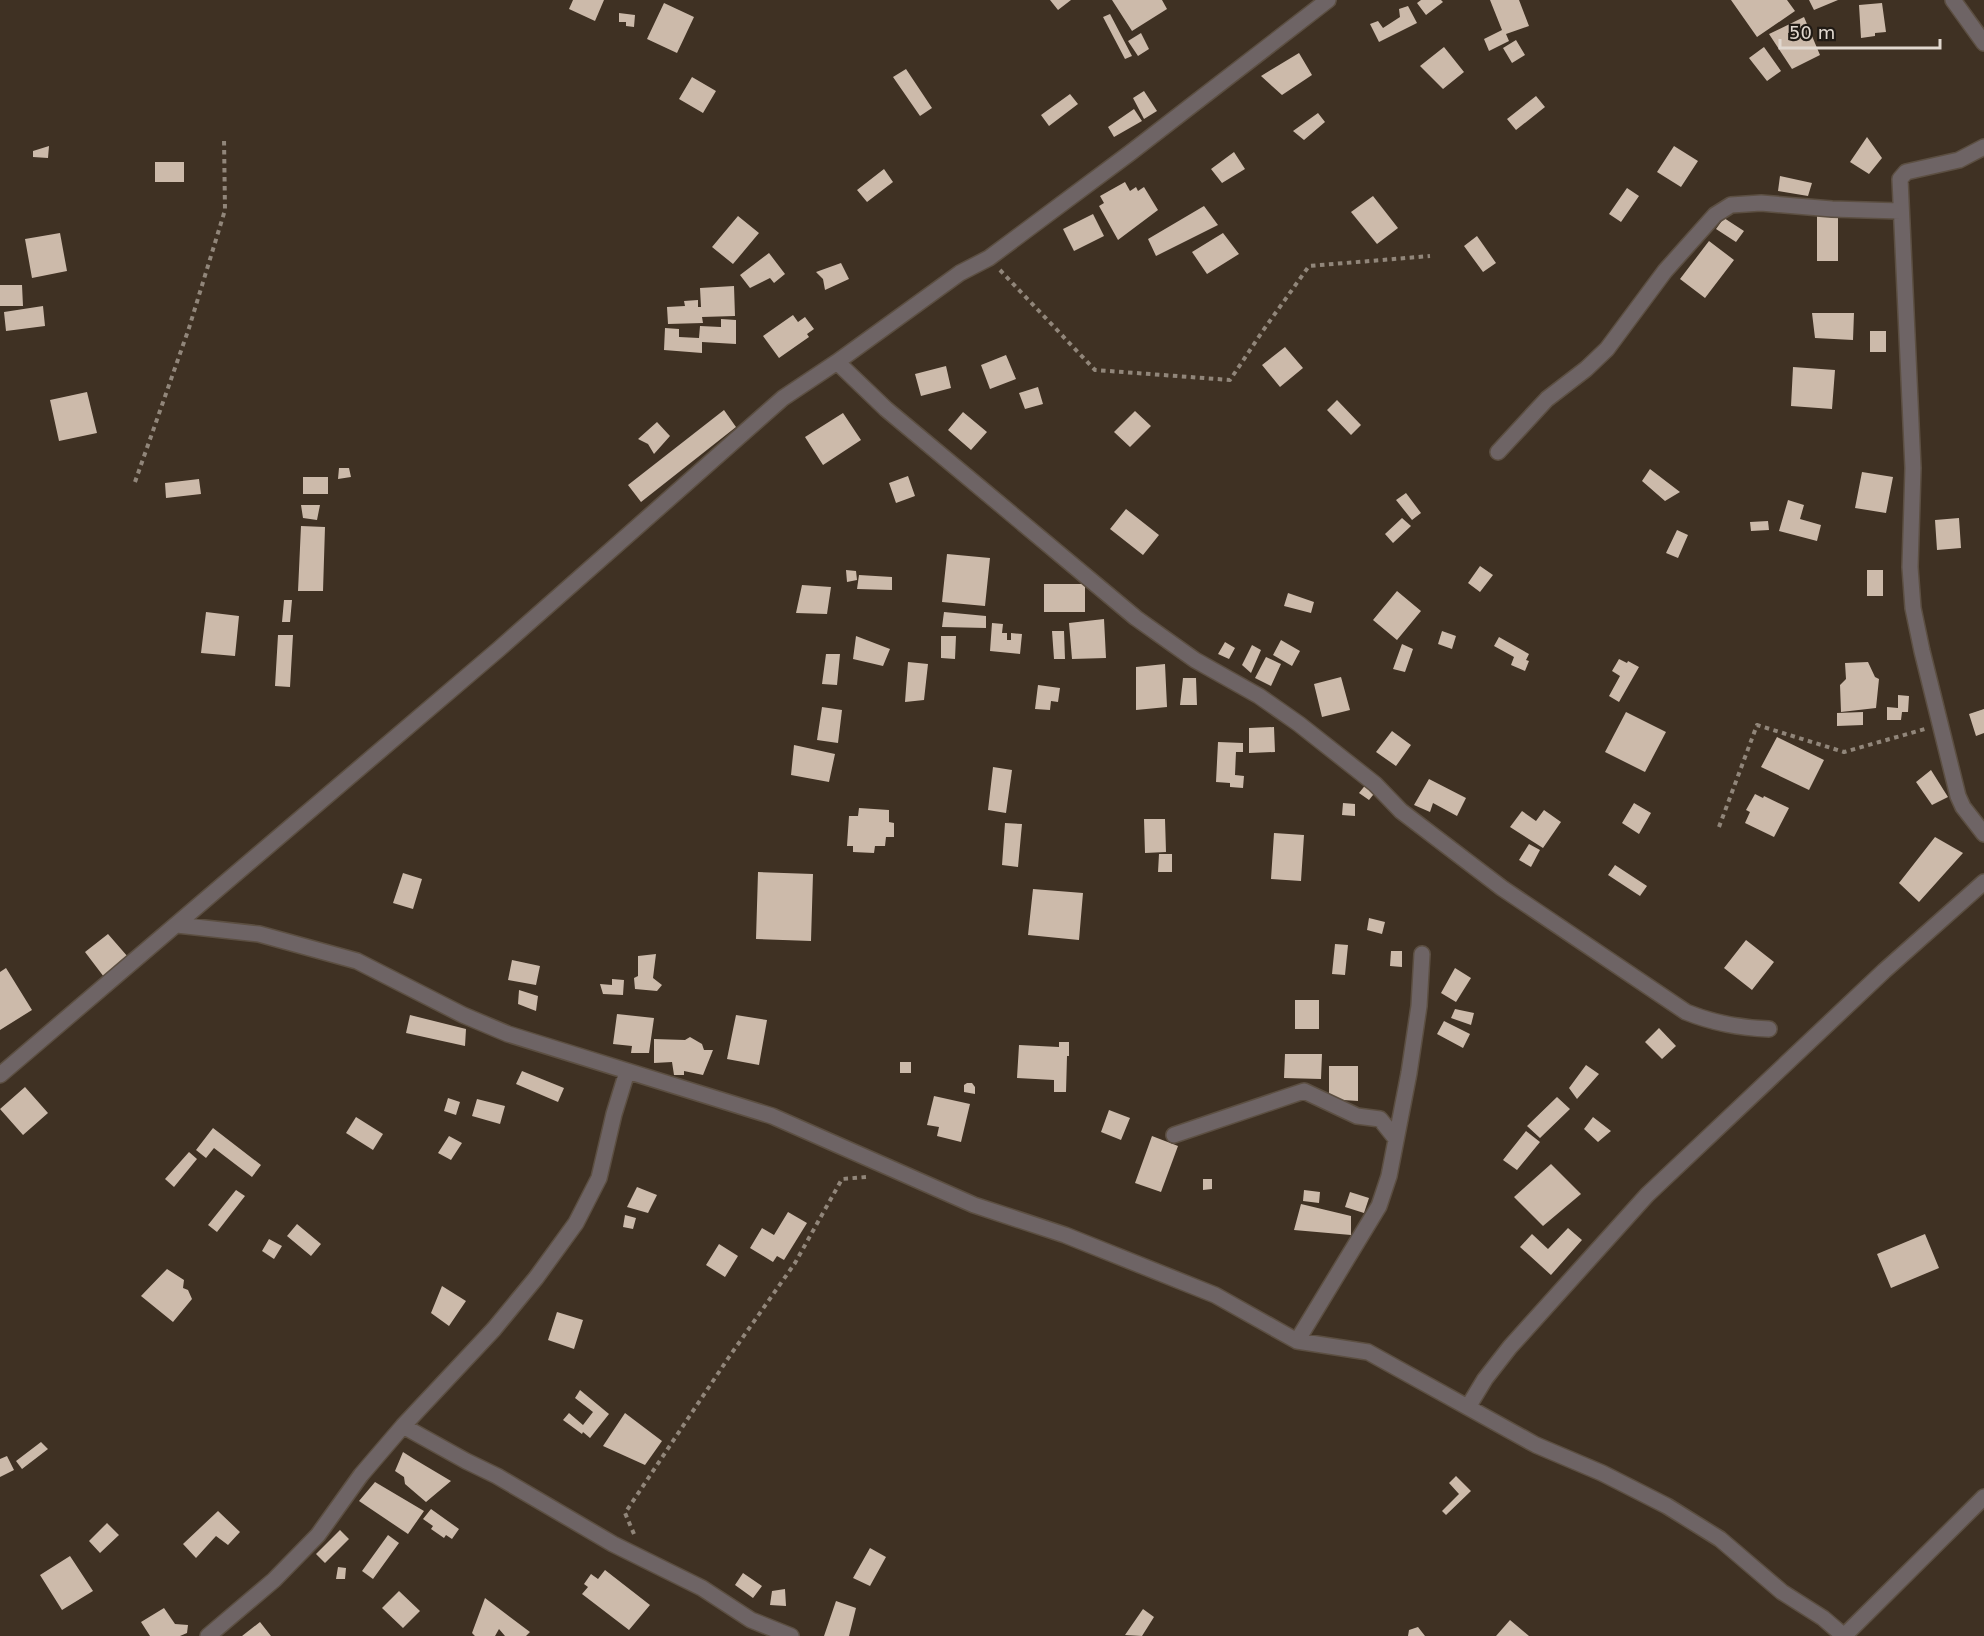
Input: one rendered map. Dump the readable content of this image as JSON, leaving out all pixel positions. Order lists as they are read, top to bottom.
{
  "scale_bar": "50 m"
}
